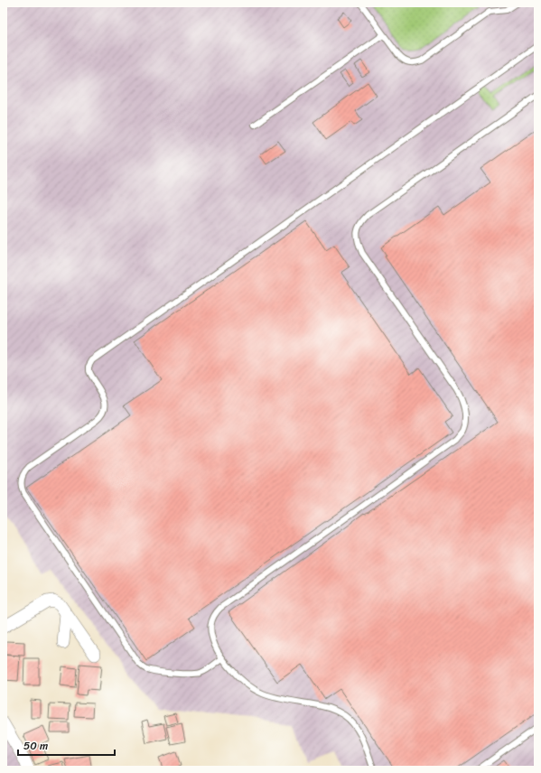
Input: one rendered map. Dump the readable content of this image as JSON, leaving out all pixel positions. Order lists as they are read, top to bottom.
{
  "scale_bar": "50 m"
}
